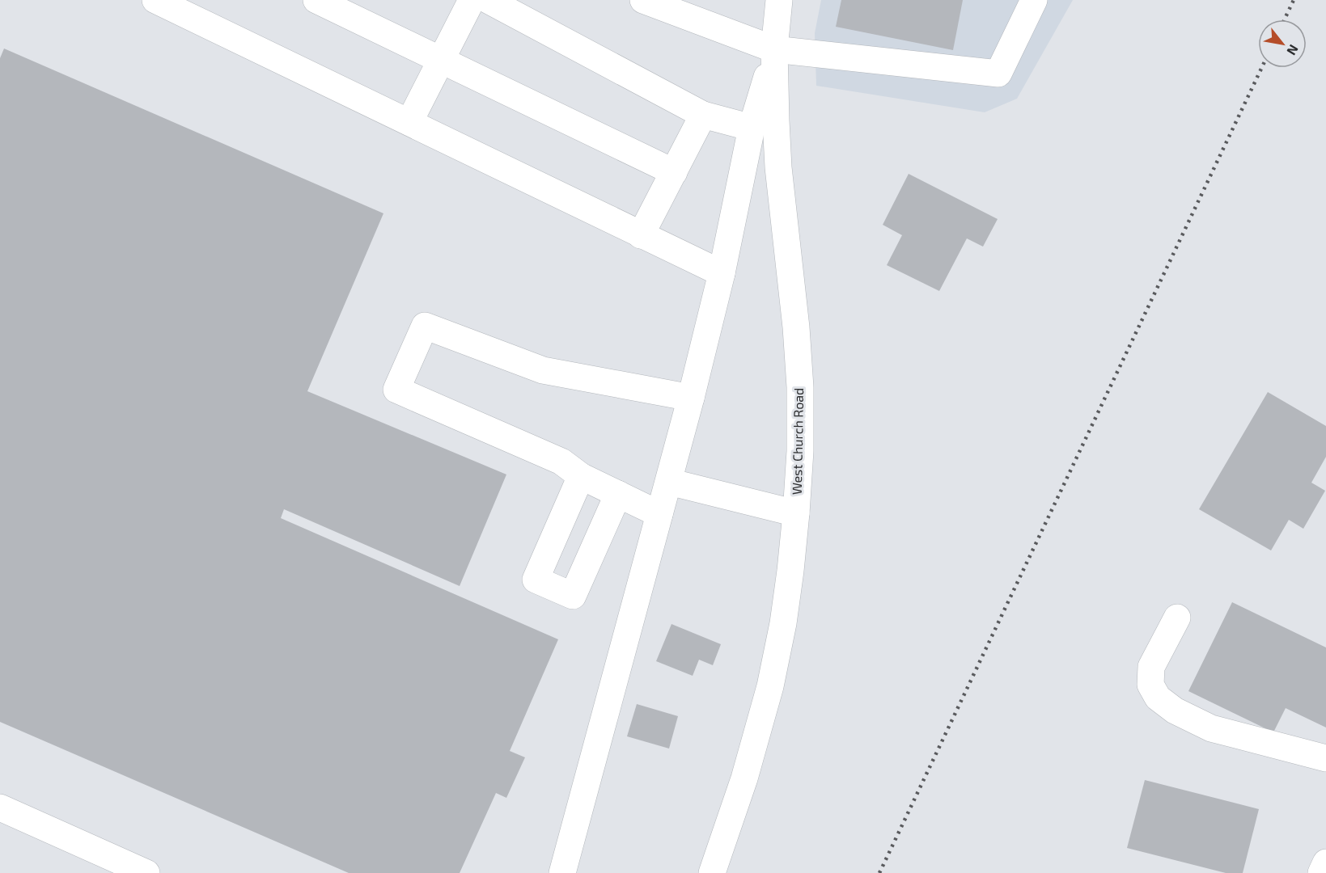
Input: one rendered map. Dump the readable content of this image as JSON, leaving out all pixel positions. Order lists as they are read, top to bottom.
{
  "streets": {
    "street": ["West Church Road"]
  },
  "north": "bottom right"
}
